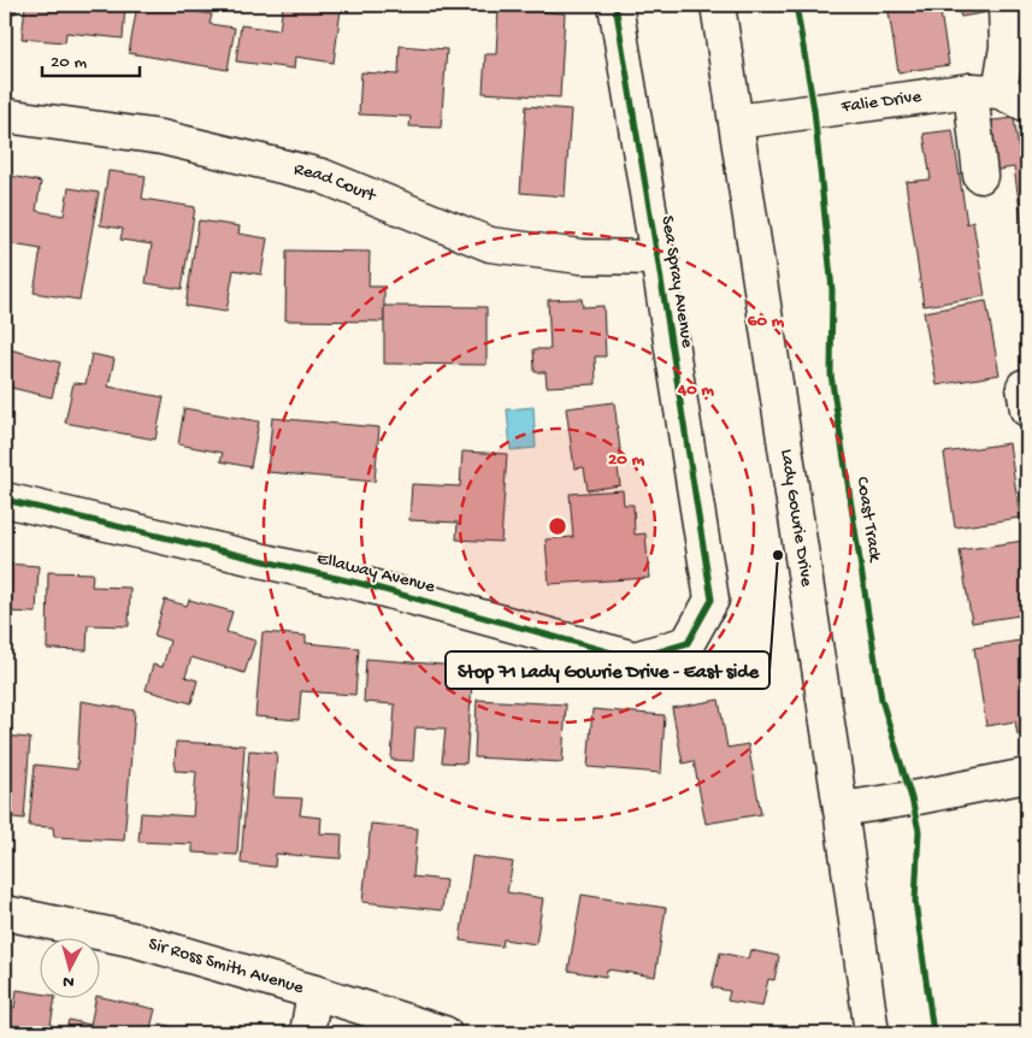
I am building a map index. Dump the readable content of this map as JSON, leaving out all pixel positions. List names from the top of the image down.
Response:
{
  "streets": {
    "street": [
      "Falie Drive",
      "Read Court",
      "Sea Spray Avenue",
      "Lady Gowrie Drive",
      "Ellaway Avenue",
      "Sir Ross Smith Avenue"
    ],
    "cycle path": ["Coast Track"]
  },
  "crossings": [
    ["Falie Drive", "Lady Gowrie Drive"],
    ["Read Court", "Sea Spray Avenue"],
    ["Sea Spray Avenue", "Ellaway Avenue"]
  ],
  "places": ["Stop 71 Lady Gowrie Drive - East side"],
  "scale_bar": "20 m",
  "north": "bottom",
  "rings": ["60 m", "40 m", "20 m"]
}
